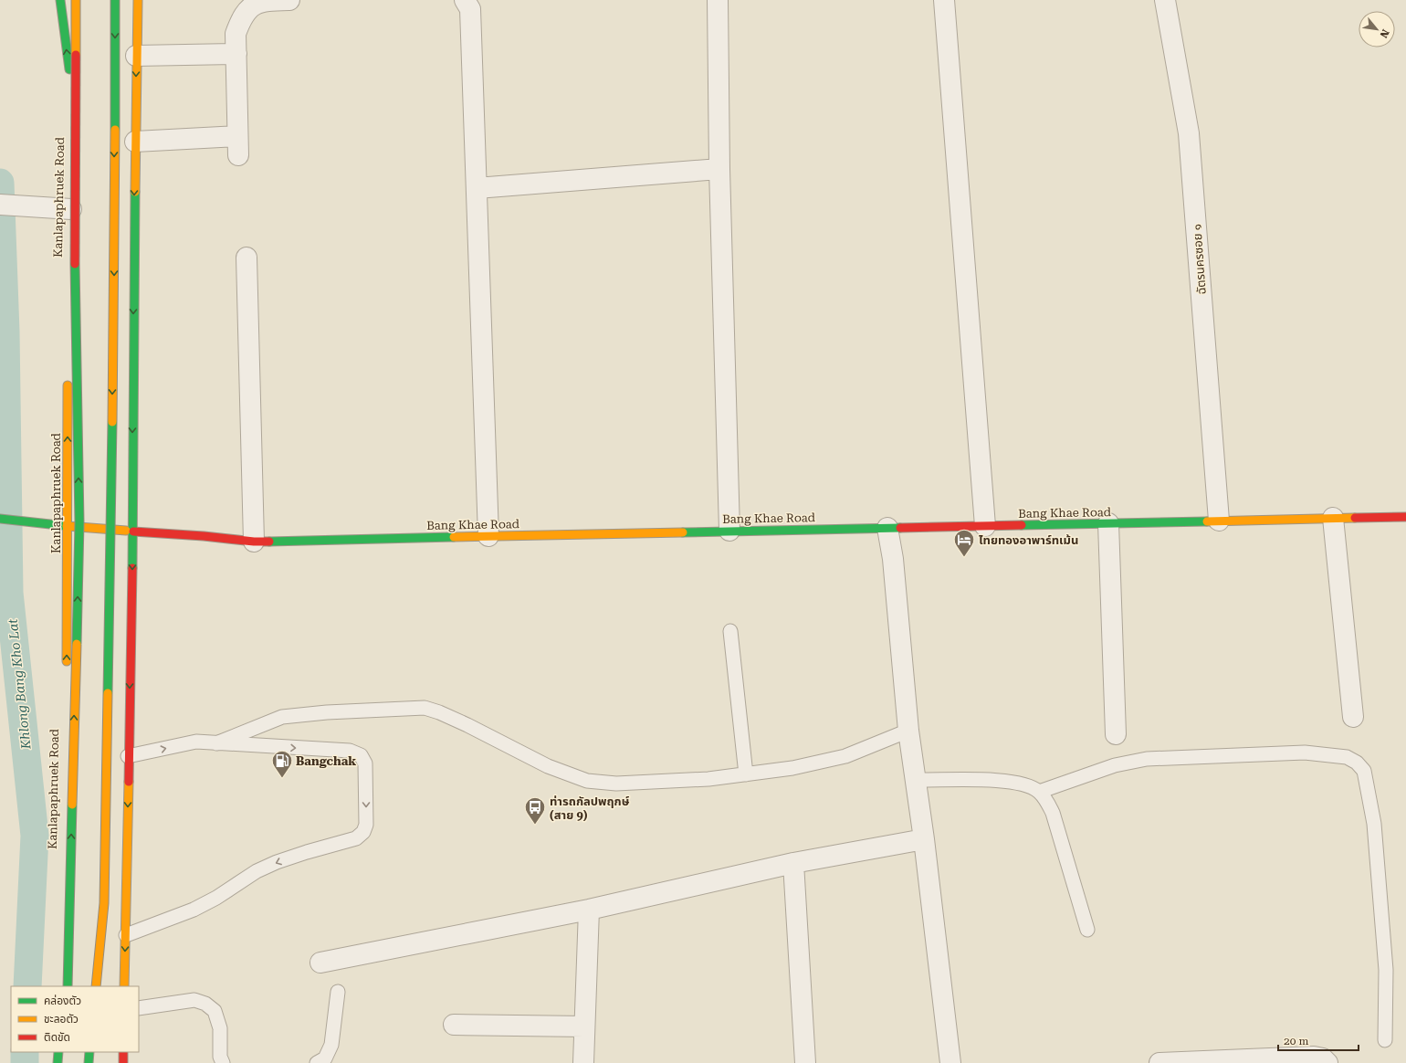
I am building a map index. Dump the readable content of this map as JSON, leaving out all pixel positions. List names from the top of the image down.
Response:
{
  "streets": {
    "main road": ["Kanlapaphruek Road", "Bang Khae Road"],
    "street": ["ฉัตรนครซอย ๑"]
  },
  "crossings": [
    ["Kanlapaphruek Road", "Bang Khae Road"],
    ["ฉัตรนครซอย ๑", "Bang Khae Road"]
  ],
  "water": ["Khlong Bang Kho Lat"],
  "places": {
    "hotel": ["ไทยทองอาพาร์ทเม้น"],
    "fuel station": ["Bangchak"],
    "bus stop": ["ท่ารถกัลปพฤกษ์ (สาย 9)"]
  },
  "legend": ["คล่องตัว", "ชะลอตัว", "ติดขัด"],
  "scale_bar": "20 m",
  "north": "bottom right"
}
